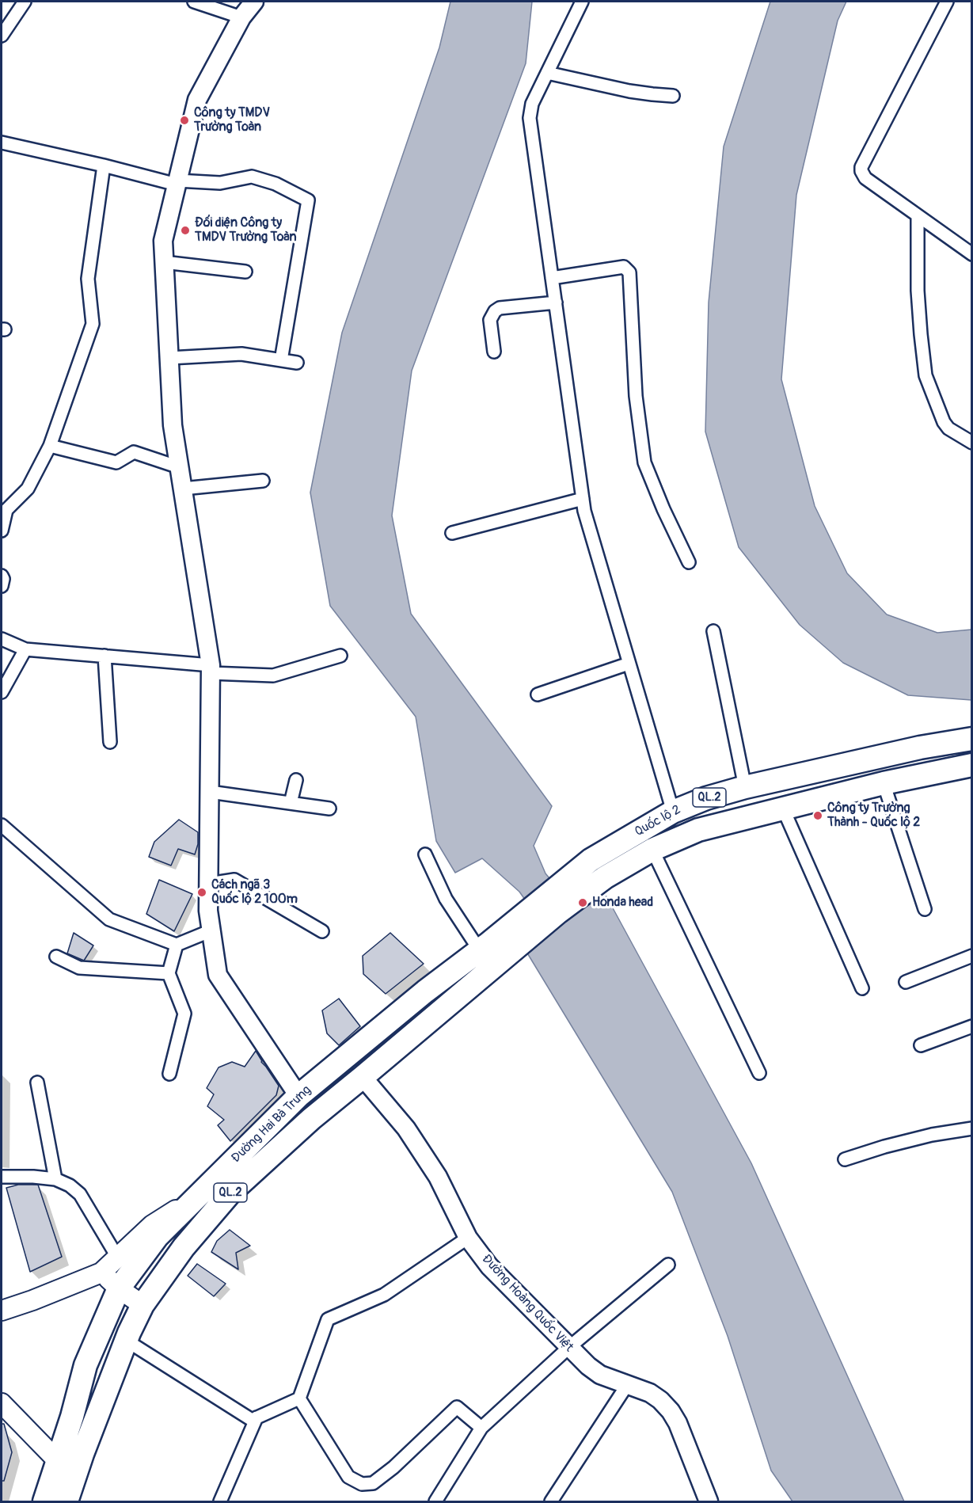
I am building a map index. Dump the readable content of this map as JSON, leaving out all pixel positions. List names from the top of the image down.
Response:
{
  "streets": {
    "highway": ["QL.2", "Quốc lộ 2", "Đường Hai Bà Trưng"],
    "street": ["Đường Hoàng Quốc Việt"]
  },
  "crossings": [
    ["Quốc lộ 2", "Đường Hai Bà Trưng"],
    ["Đường Hai Bà Trưng", "Đường Hoàng Quốc Việt"]
  ],
  "places": [
    "Công ty TMDV Trường Toàn",
    "Đối diện Công ty TMDV Trường Toàn",
    "Công ty Trường Thành - Quốc lộ 2",
    "Cách ngã 3 Quốc lộ 2 100m",
    "Honda head"
  ]
}
